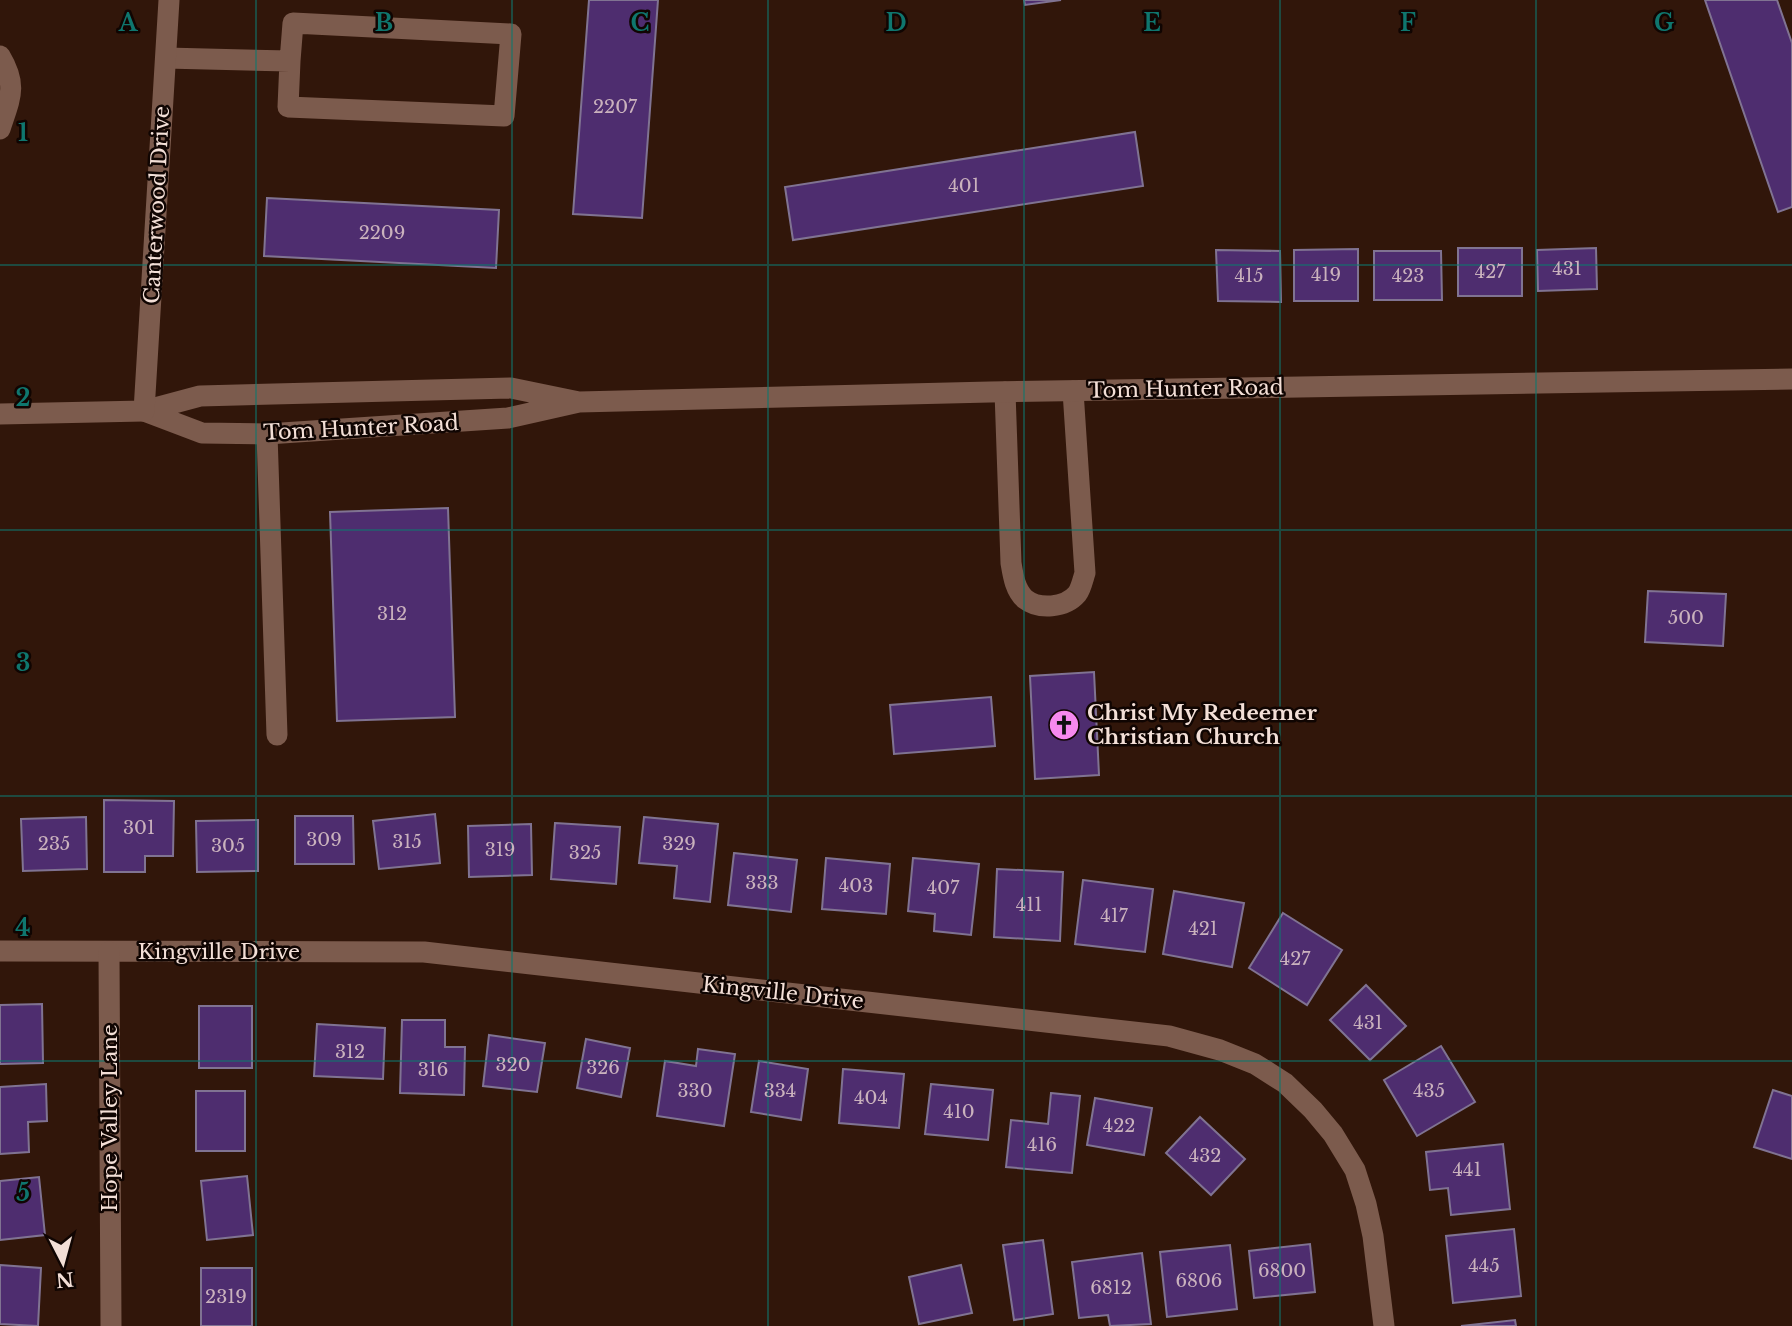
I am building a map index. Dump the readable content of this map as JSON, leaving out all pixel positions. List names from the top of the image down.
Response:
{
  "streets": {
    "street": [
      "Canterwood Drive",
      "Tom Hunter Road",
      "Kingville Drive",
      "Hope Valley Lane"
    ]
  },
  "crossings": [
    ["Canterwood Drive", "Tom Hunter Road"],
    ["Kingville Drive", "Hope Valley Lane"]
  ],
  "places": {
    "church": ["Christ My Redeemer Christian Church"]
  },
  "house_numbers": [
    "2207",
    "401",
    "2209",
    "431",
    "427",
    "419",
    "415",
    "423",
    "312",
    "500",
    "301",
    "309",
    "315",
    "235",
    "329",
    "305",
    "319",
    "325",
    "333",
    "403",
    "407",
    "411",
    "417",
    "421",
    "427",
    "431",
    "312",
    "320",
    "326",
    "316",
    "330",
    "334",
    "435",
    "404",
    "410",
    "422",
    "416",
    "432",
    "441",
    "445",
    "6800",
    "6806",
    "6812",
    "2319"
  ],
  "north": "bottom",
  "grid": {
    "columns": [
      "A",
      "B",
      "C",
      "D",
      "E",
      "F",
      "G"
    ],
    "rows": [
      "1",
      "2",
      "3",
      "4",
      "5"
    ]
  }
}
